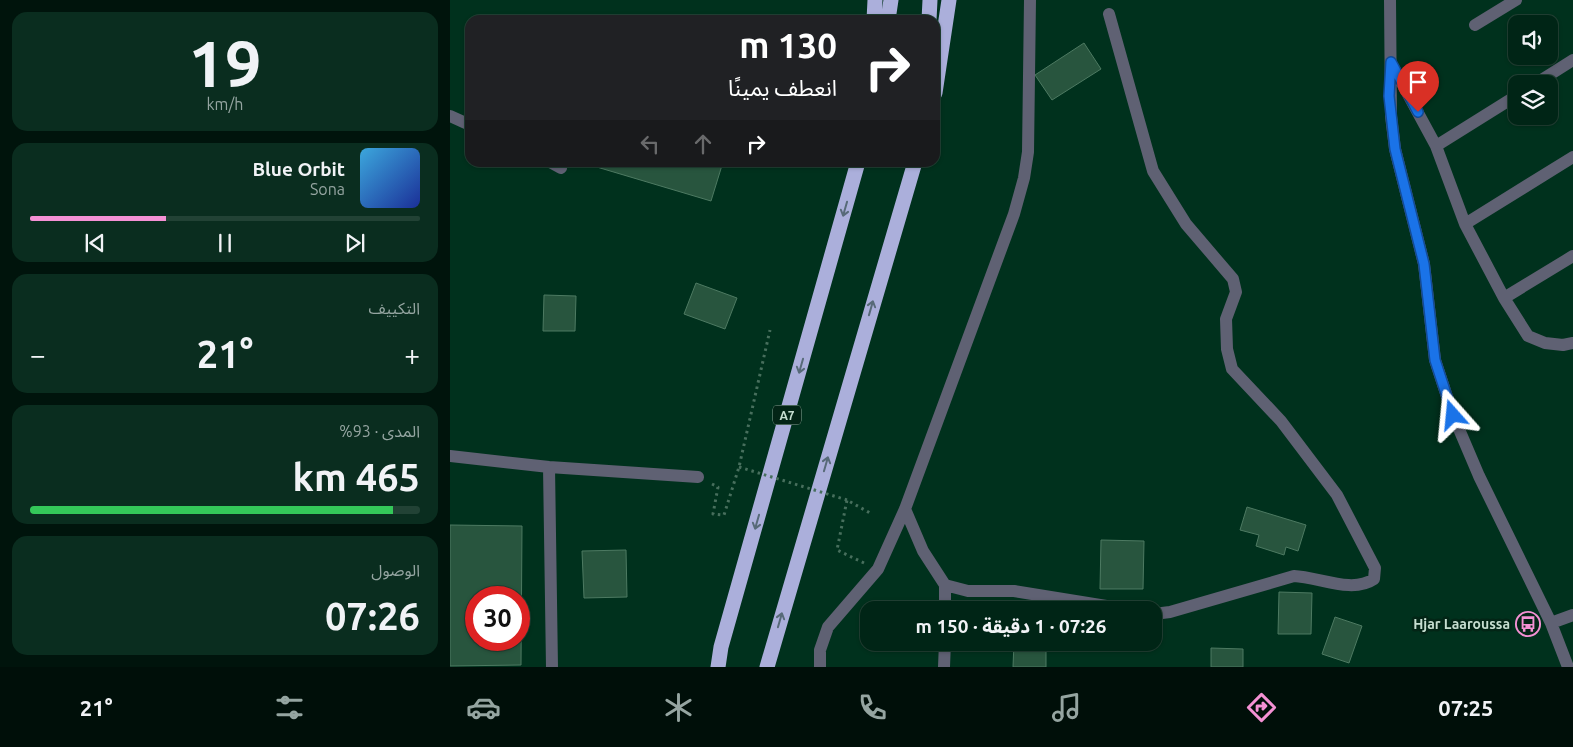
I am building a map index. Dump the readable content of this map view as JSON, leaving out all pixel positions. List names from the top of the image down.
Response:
{
  "streets": {
    "highway": ["A7"]
  },
  "places": {
    "bus stop": ["Hjar Laaroussa"]
  },
  "page": {
    "tile": [
      ["19", "km/h"],
      "التكييف",
      ["المدى · 93%", "465 km"],
      ["الوصول", "07:26"]
    ],
    "turn": ["130 m", "انعطف يمينًا"],
    "song": ["Blue Orbit", "Sona"],
    "heat": ["−", "21°", "+"],
    "limit": "30",
    "trip": "07:26 · 1 دقيقة · 150 m",
    "tabs": ["07:25", "21°"]
  }
}
